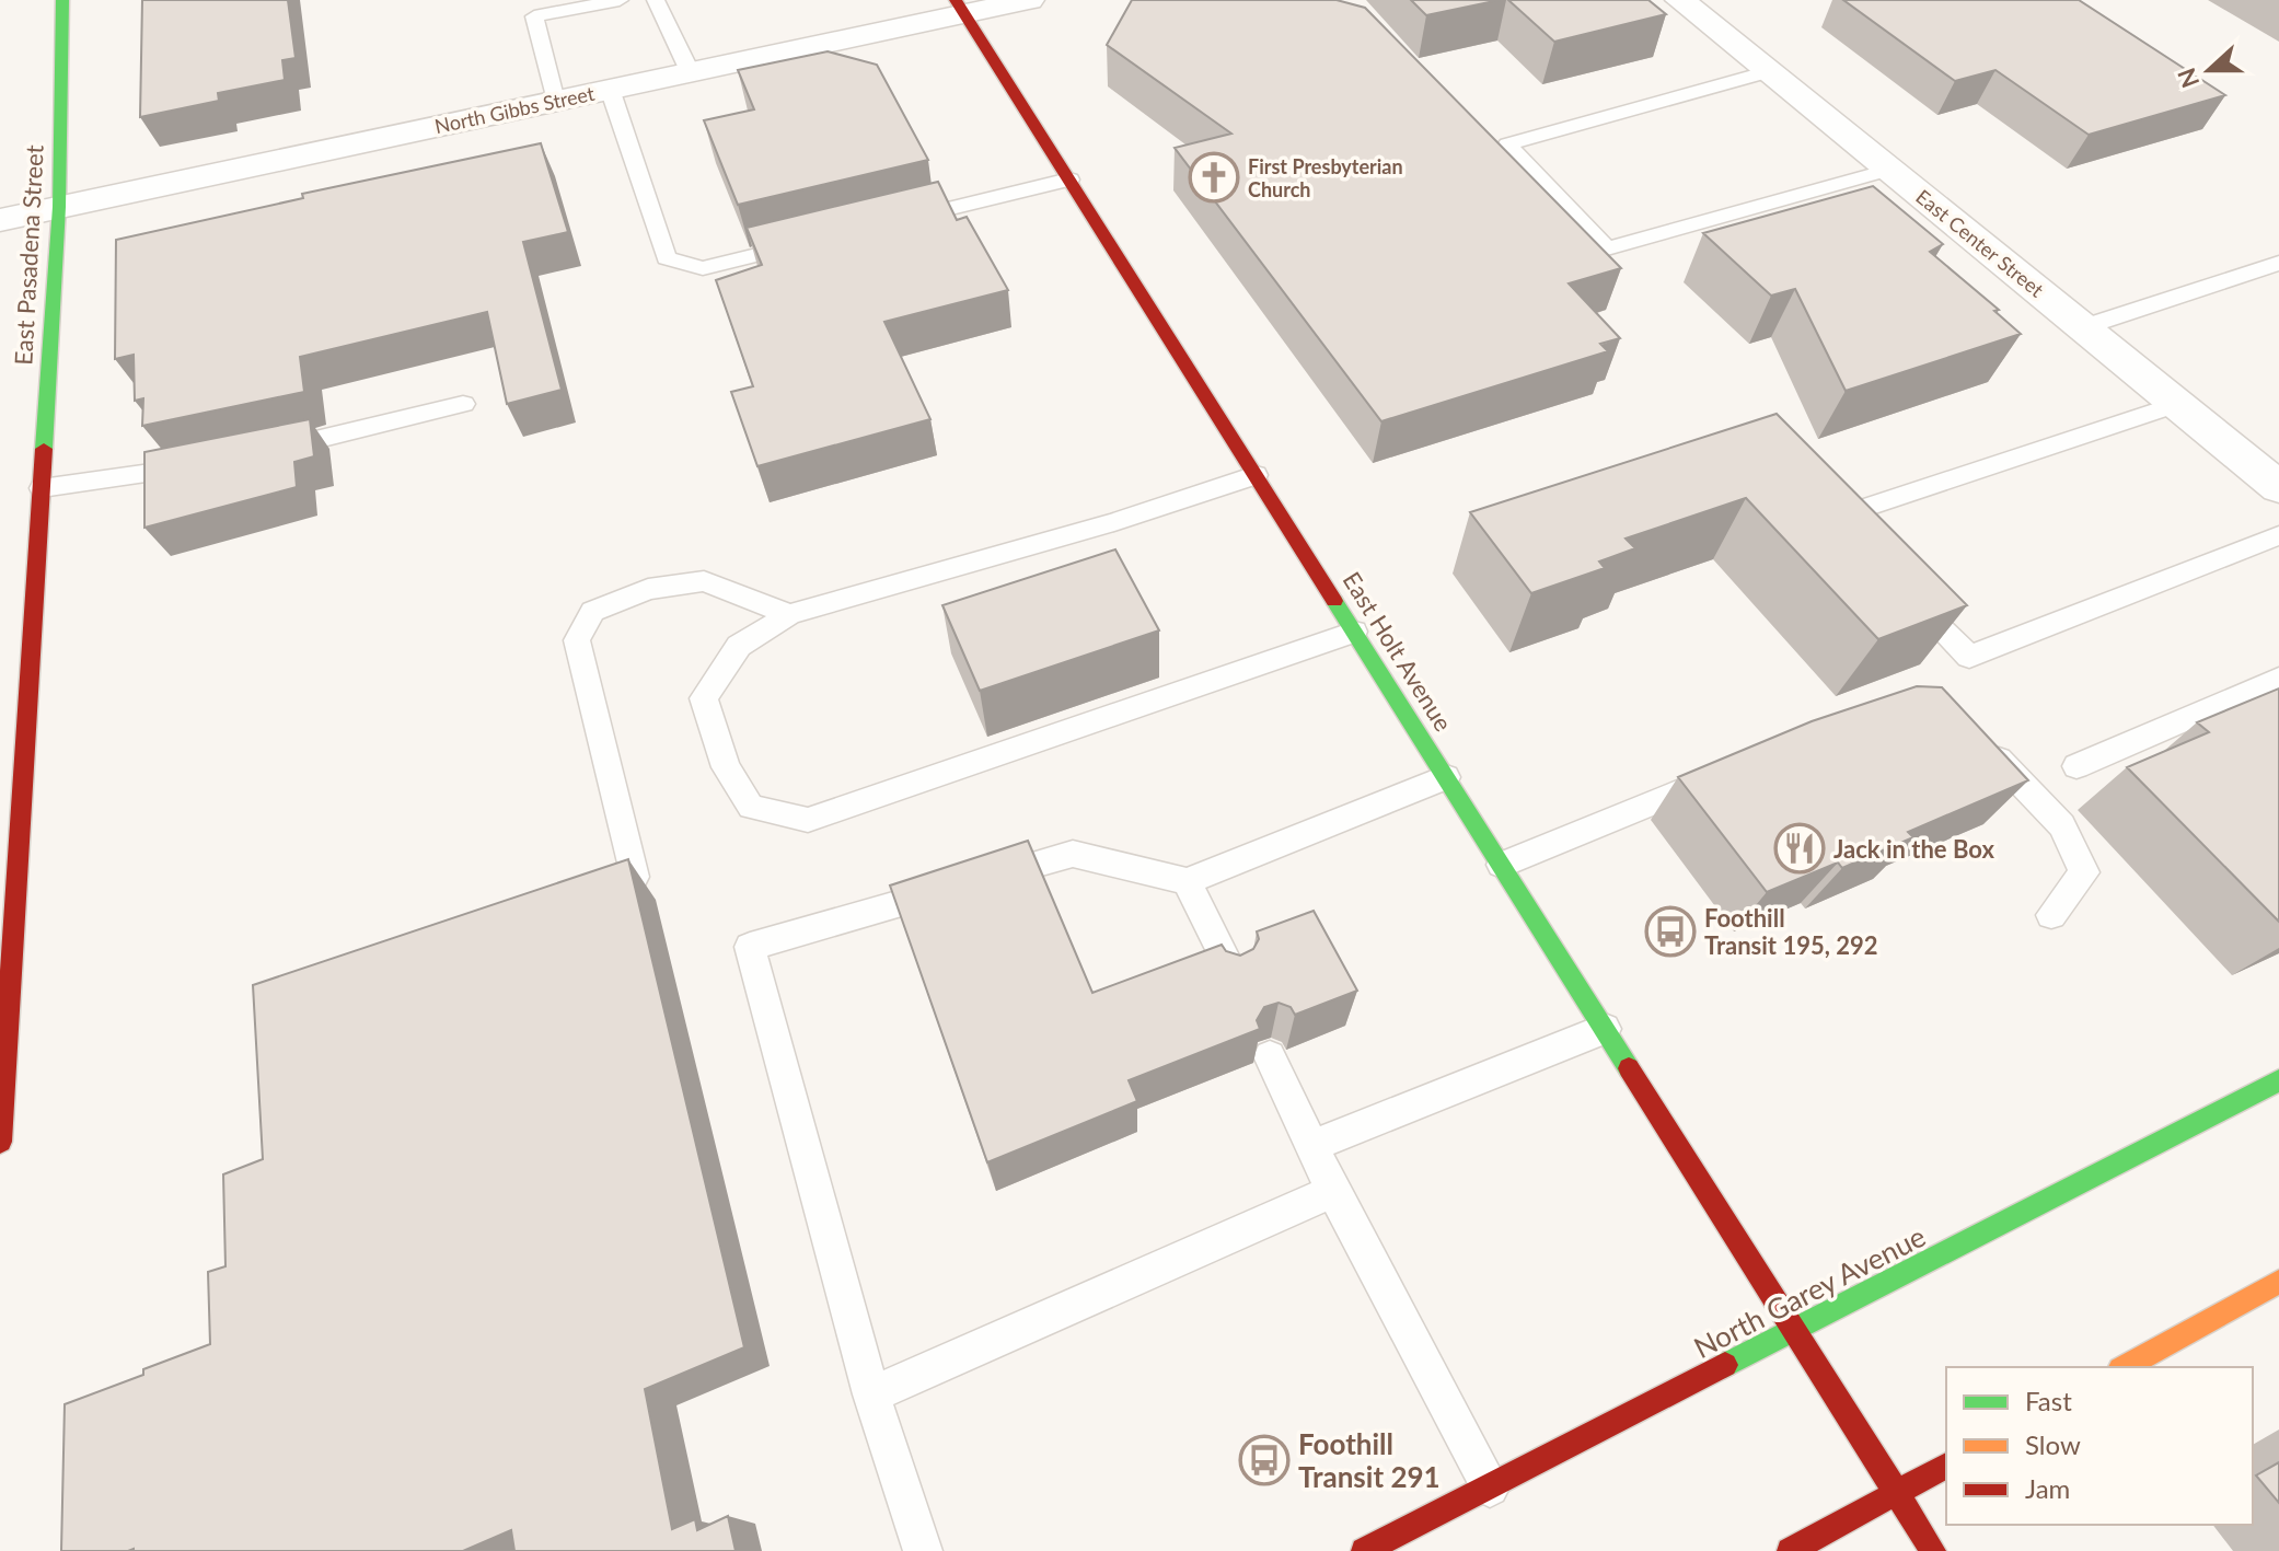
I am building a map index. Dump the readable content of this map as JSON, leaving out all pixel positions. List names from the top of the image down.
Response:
{
  "streets": {
    "main road": ["East Pasadena Street", "East Holt Avenue", "North Garey Avenue"],
    "street": ["North Gibbs Street", "East Center Street"]
  },
  "crossings": [
    ["North Gibbs Street", "East Pasadena Street"],
    ["North Gibbs Street", "East Holt Avenue"],
    ["East Holt Avenue", "North Garey Avenue"]
  ],
  "places": {
    "church": ["First Presbyterian Church"],
    "restaurant": ["Jack in the Box"],
    "bus stop": ["Foothill Transit 195, 292", "Foothill Transit 291"]
  },
  "legend": ["Fast", "Slow", "Jam"],
  "north": "left"
}
